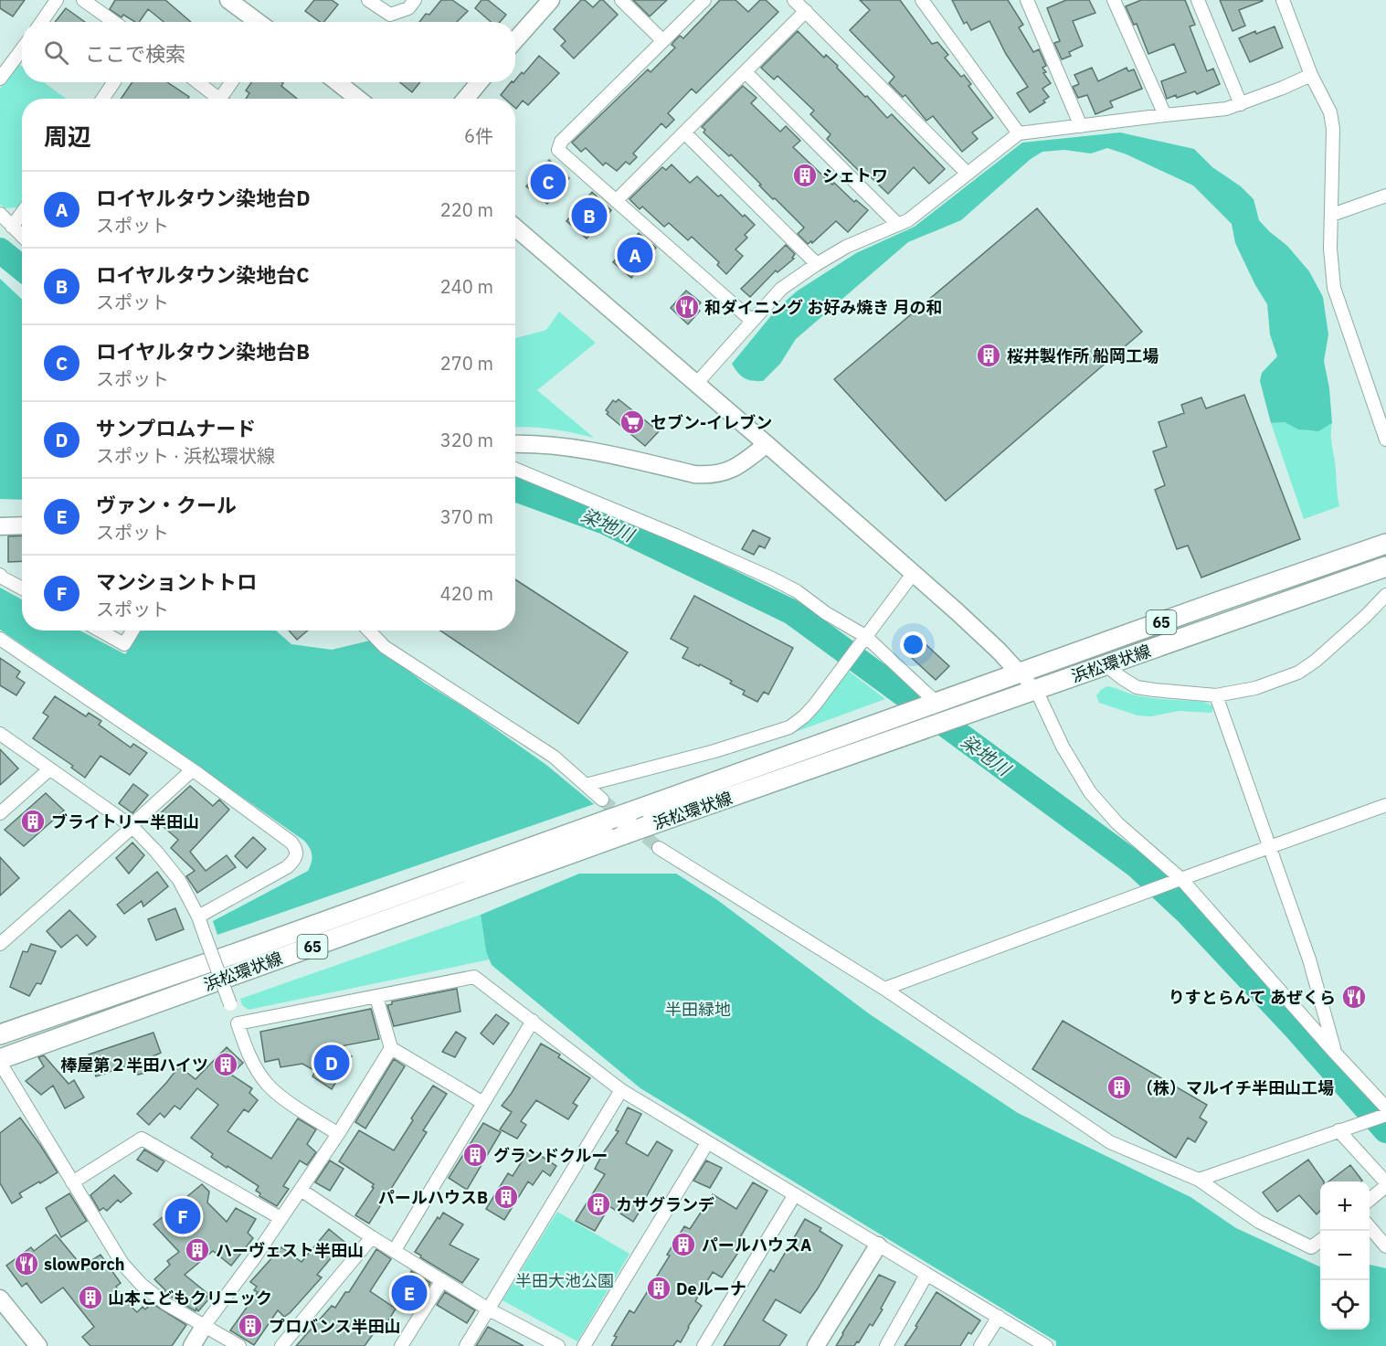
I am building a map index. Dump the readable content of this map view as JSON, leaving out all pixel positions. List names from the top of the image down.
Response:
{
  "streets": {
    "main road": ["65", "浜松環状線"]
  },
  "water": ["染地川"],
  "parks": ["半田緑地", "半田大池公園"],
  "places": {
    "building": [
      "シェトワ",
      "桜井製作所 船岡工場",
      "ブライトリー半田山",
      "棒屋第２半田ハイツ",
      "（株）マルイチ半田山工場",
      "グランドクルー",
      "パールハウスB",
      "カサグランデ",
      "パールハウスA",
      "ハーヴェスト半田山",
      "Deルーナ",
      "山本こどもクリニック",
      "プロバンス半田山"
    ],
    "restaurant": ["和ダイニング お好み焼き 月の和", "りすとらんて あぜくら", "slowPorch"],
    "supermarket": ["セブン-イレブン"]
  },
  "page": {
    "search": "ここで検索",
    "heading": ["周辺", "6件"],
    "pins": [
      "C",
      "B",
      "A",
      "D",
      "F",
      "E"
    ],
    "list": [
      {
        "mark": "A",
        "name": "ロイヤルタウン染地台D",
        "note": "スポット",
        "value": "220 m"
      },
      {
        "mark": "B",
        "name": "ロイヤルタウン染地台C",
        "note": "スポット",
        "value": "240 m"
      },
      {
        "mark": "C",
        "name": "ロイヤルタウン染地台B",
        "note": "スポット",
        "value": "270 m"
      },
      {
        "mark": "D",
        "name": "サンプロムナード",
        "note": "スポット · 浜松環状線",
        "value": "320 m"
      },
      {
        "mark": "E",
        "name": "ヴァン・クール",
        "note": "スポット",
        "value": "370 m"
      },
      {
        "mark": "F",
        "name": "マンショントトロ",
        "note": "スポット",
        "value": "420 m"
      }
    ],
    "map_buttons": ["+", "−"]
  }
}
